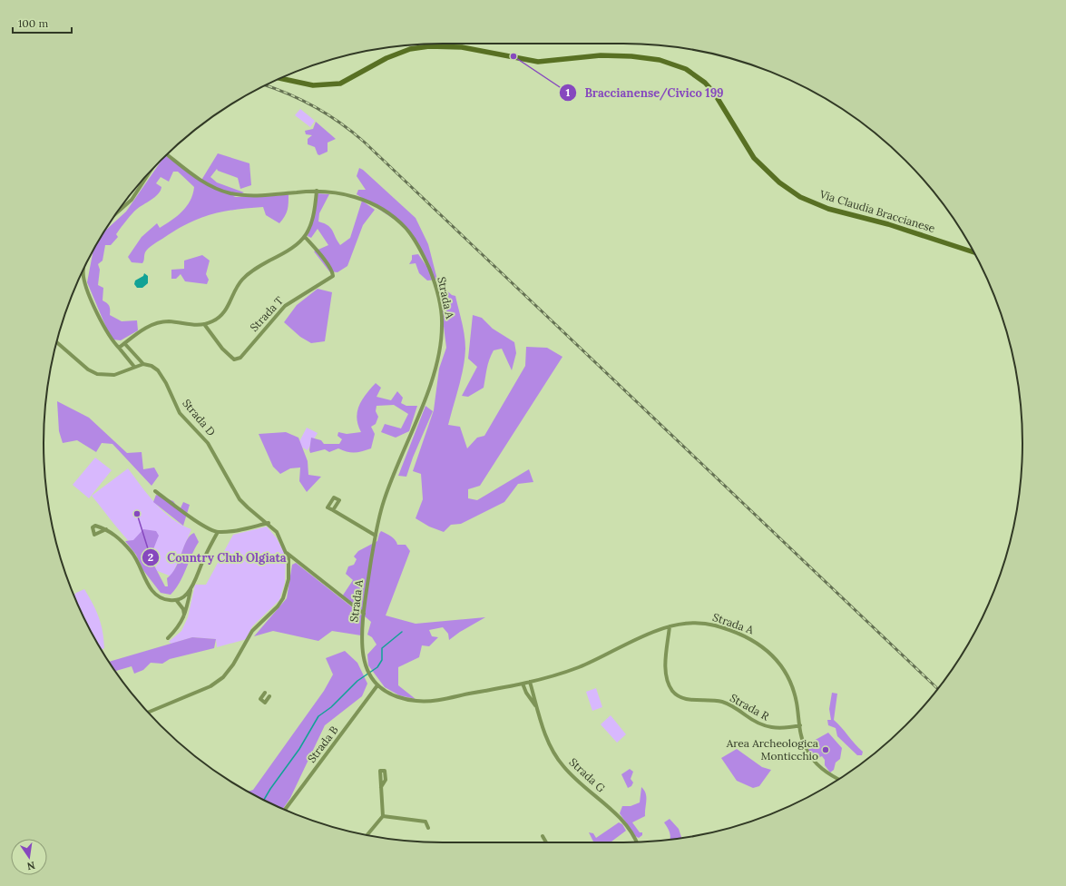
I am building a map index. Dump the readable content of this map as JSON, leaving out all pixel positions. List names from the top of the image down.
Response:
{
  "streets": {
    "main road": ["Via Claudia Braccianese"],
    "street": [
      "Strada A",
      "Strada T",
      "Strada D",
      "Strada R",
      "Strada B",
      "Strada G"
    ]
  },
  "crossings": [
    ["Strada A", "Strada D"],
    ["Strada A", "Strada R"],
    ["Strada A", "Strada B"],
    ["Strada A", "Strada G"]
  ],
  "places": ["Braccianense/Civico 199", "Country Club Olgiata", "Area Archeologica Monticchio"],
  "scale_bar": "100 m",
  "north": "bottom"
}
